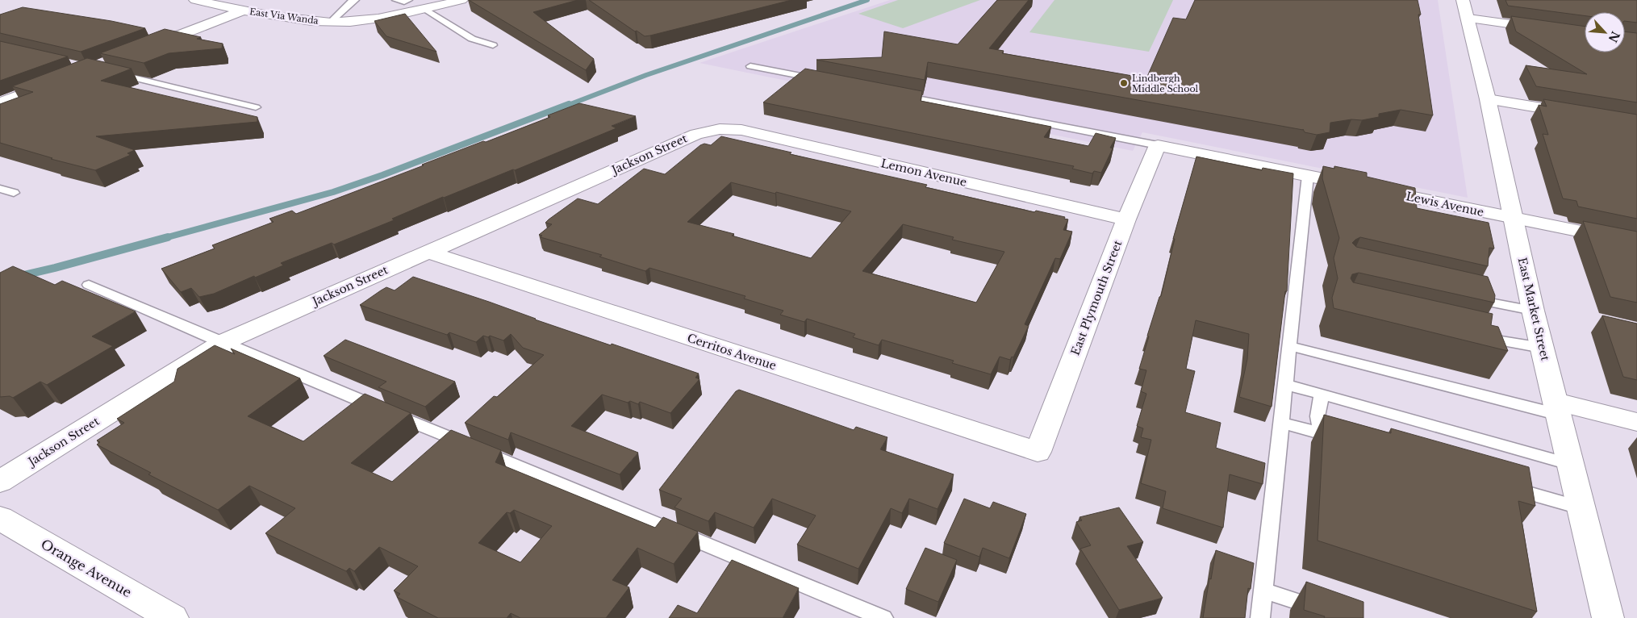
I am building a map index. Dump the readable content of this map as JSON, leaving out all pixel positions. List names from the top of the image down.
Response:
{
  "streets": {
    "street": [
      "East Via Wanda",
      "Jackson Street",
      "Lemon Avenue",
      "Lewis Avenue",
      "East Plymouth Street",
      "East Market Street",
      "Cerritos Avenue",
      "Orange Avenue"
    ]
  },
  "crossings": [
    ["Jackson Street", "Lemon Avenue"],
    ["Jackson Street", "Cerritos Avenue"],
    ["Lemon Avenue", "East Plymouth Street"],
    ["Lewis Avenue", "East Plymouth Street"],
    ["Lewis Avenue", "East Market Street"],
    ["East Plymouth Street", "Cerritos Avenue"]
  ],
  "places": ["Lindbergh Middle School"],
  "north": "bottom right"
}
